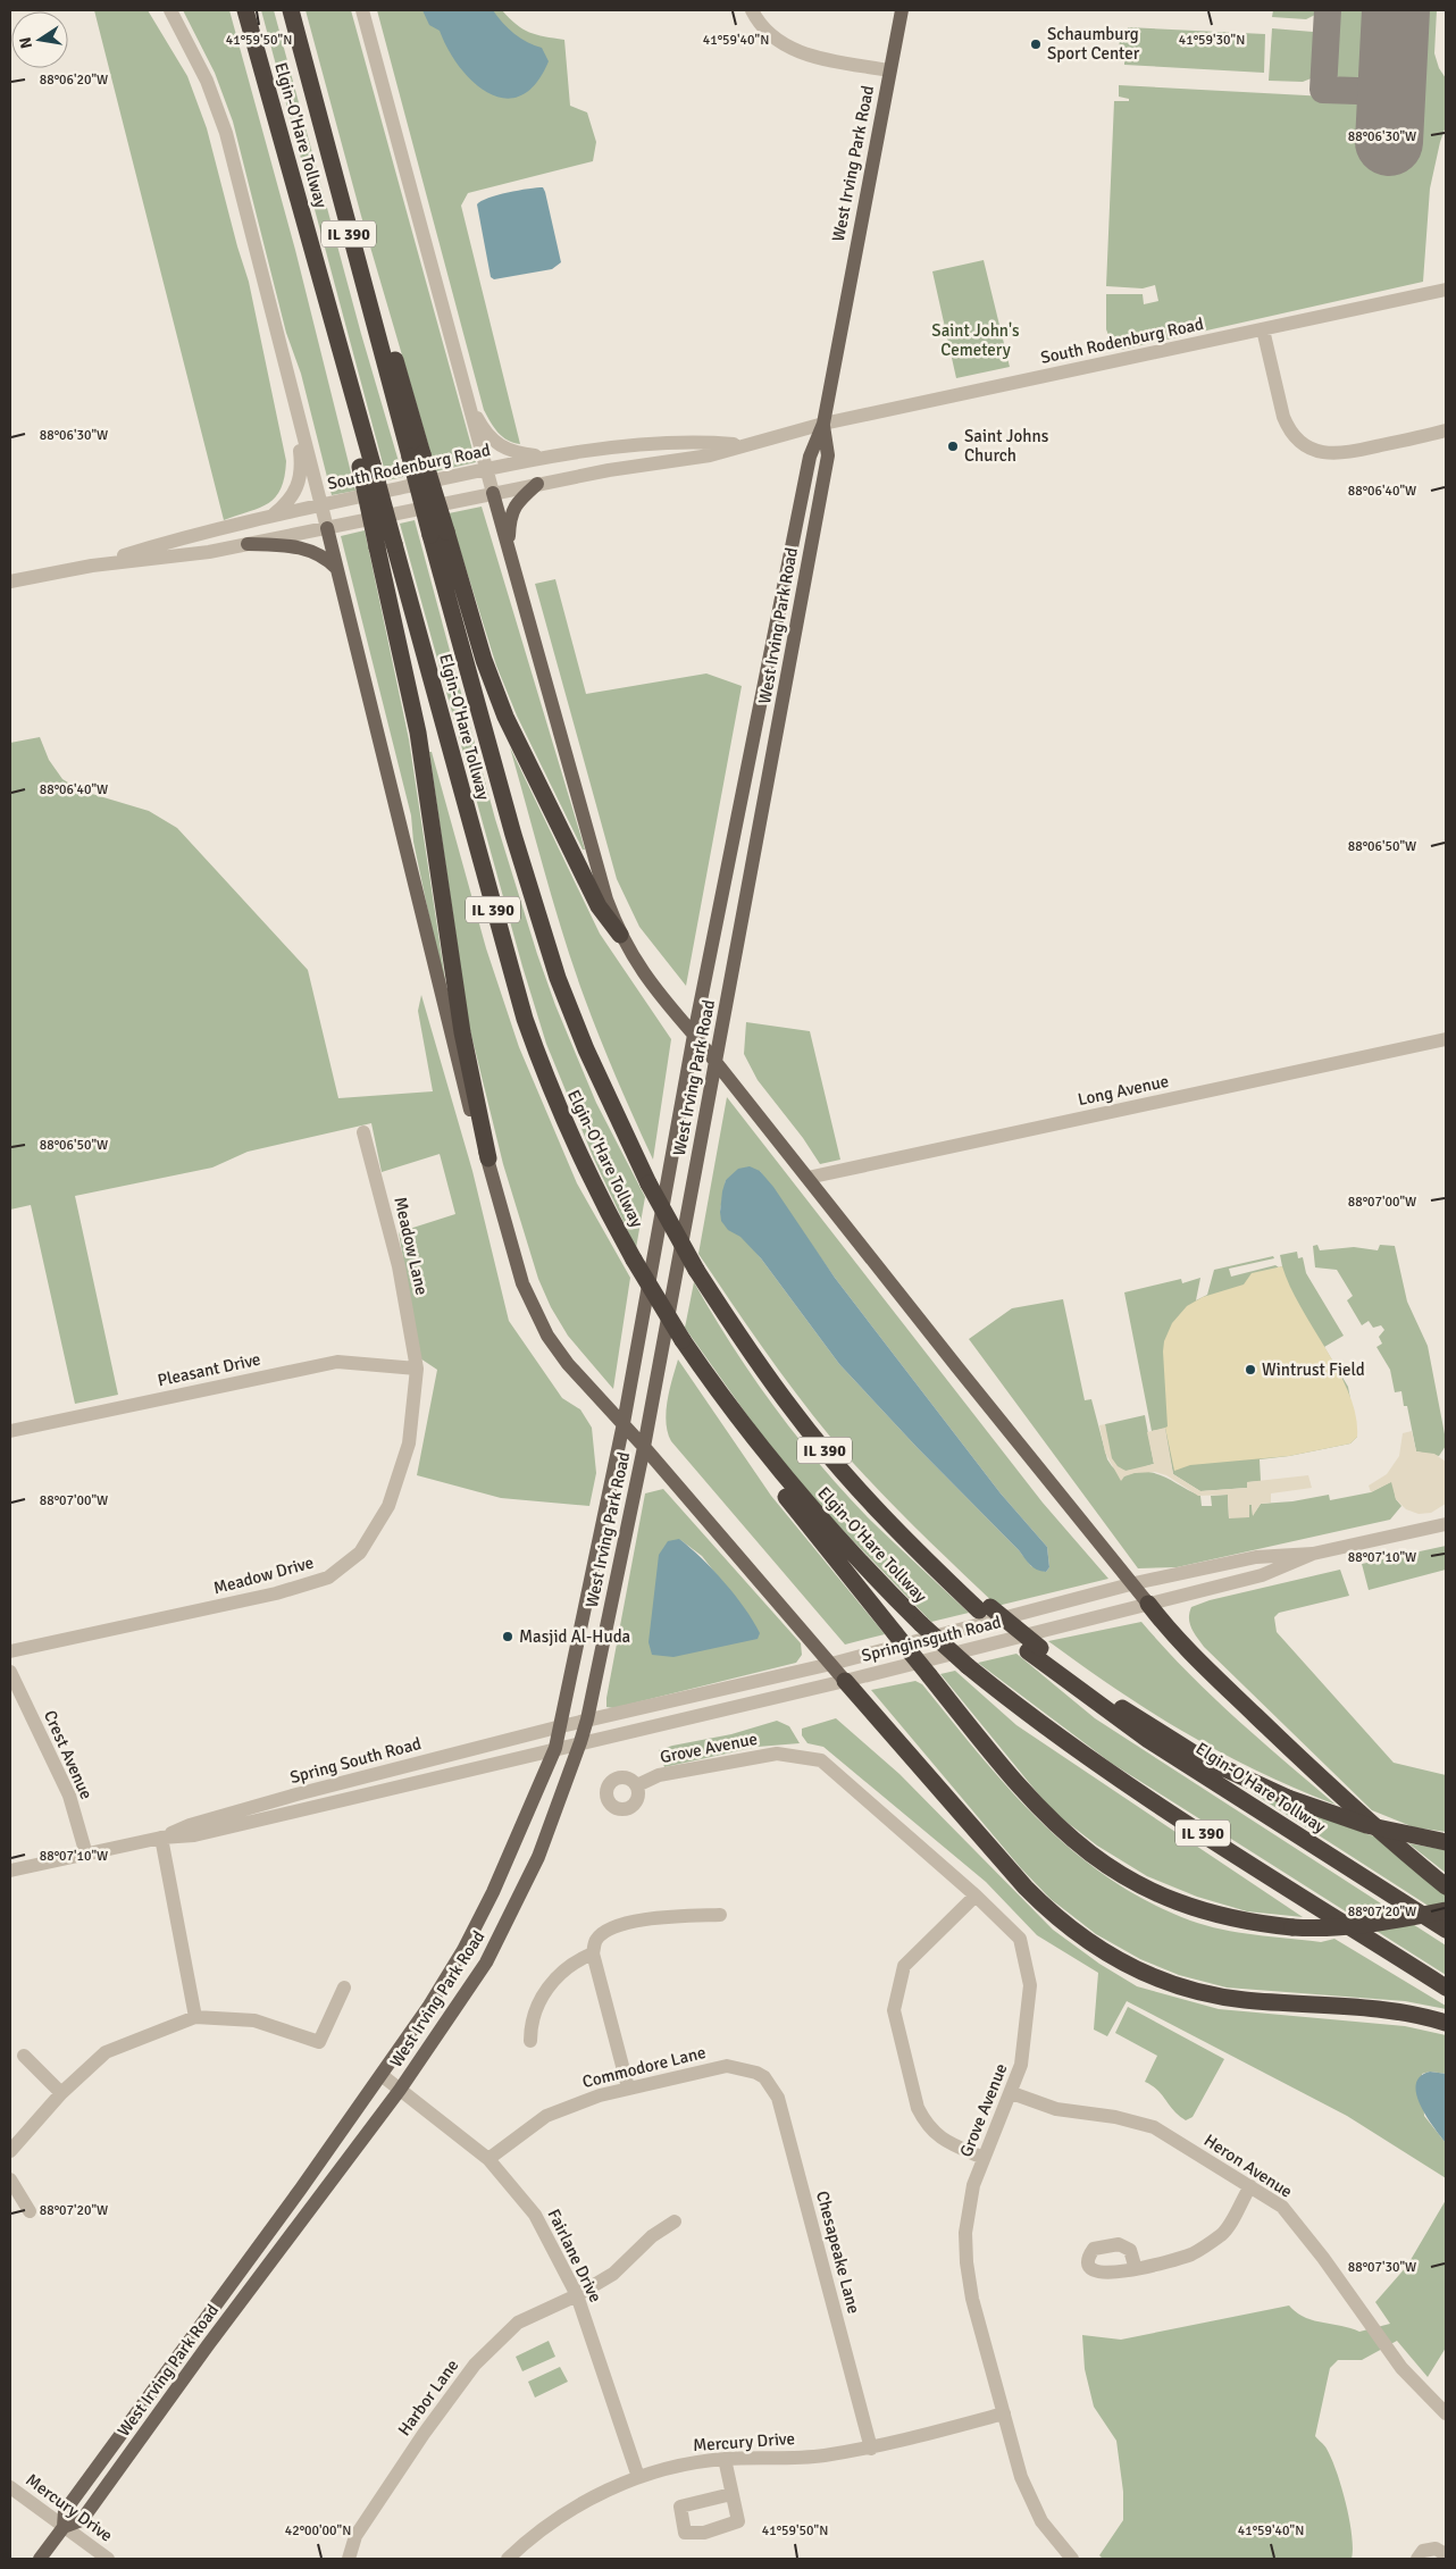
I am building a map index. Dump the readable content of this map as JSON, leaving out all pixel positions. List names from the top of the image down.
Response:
{
  "streets": {
    "highway": ["Elgin-O'Hare Tollway", "IL 390"],
    "main road": ["West Irving Park Road"],
    "street": [
      "South Rodenburg Road",
      "Long Avenue",
      "Meadow Lane",
      "Pleasant Drive",
      "Meadow Drive",
      "Springinsguth Road",
      "Grove Avenue",
      "Crest Avenue",
      "Spring South Road",
      "Commodore Lane",
      "Heron Avenue",
      "Chesapeake Lane",
      "Fairlane Drive",
      "Harbor Lane",
      "Mercury Drive"
    ]
  },
  "crossings": [
    ["West Irving Park Road", "South Rodenburg Road"],
    ["West Irving Park Road", "Springinsguth Road"],
    ["West Irving Park Road", "Spring South Road"],
    ["West Irving Park Road", "Fairlane Drive"],
    ["West Irving Park Road", "Mercury Drive"],
    ["Meadow Lane", "Pleasant Drive"],
    ["Meadow Lane", "Meadow Drive"],
    ["Pleasant Drive", "Meadow Drive"],
    ["Springinsguth Road", "Spring South Road"],
    ["Grove Avenue", "Heron Avenue"],
    ["Grove Avenue", "Mercury Drive"],
    ["Crest Avenue", "Spring South Road"],
    ["Commodore Lane", "Chesapeake Lane"],
    ["Commodore Lane", "Fairlane Drive"],
    ["Chesapeake Lane", "Mercury Drive"],
    ["Fairlane Drive", "Harbor Lane"],
    ["Fairlane Drive", "Mercury Drive"]
  ],
  "parks": ["Saint John's Cemetery"],
  "places": [
    "Schaumburg Sport Center",
    "Saint Johns Church",
    "Wintrust Field",
    "Masjid Al-Huda"
  ],
  "north": "left",
  "coordinates": [
    "41°59'50\"N",
    "41°59'40\"N",
    "41°59'30\"N",
    "88°06'20\"W",
    "88°06'30\"W",
    "88°06'40\"W",
    "88°06'50\"W",
    "88°07'00\"W",
    "88°07'10\"W",
    "88°07'20\"W",
    "88°07'30\"W",
    "42°00'00\"N"
  ]
}
